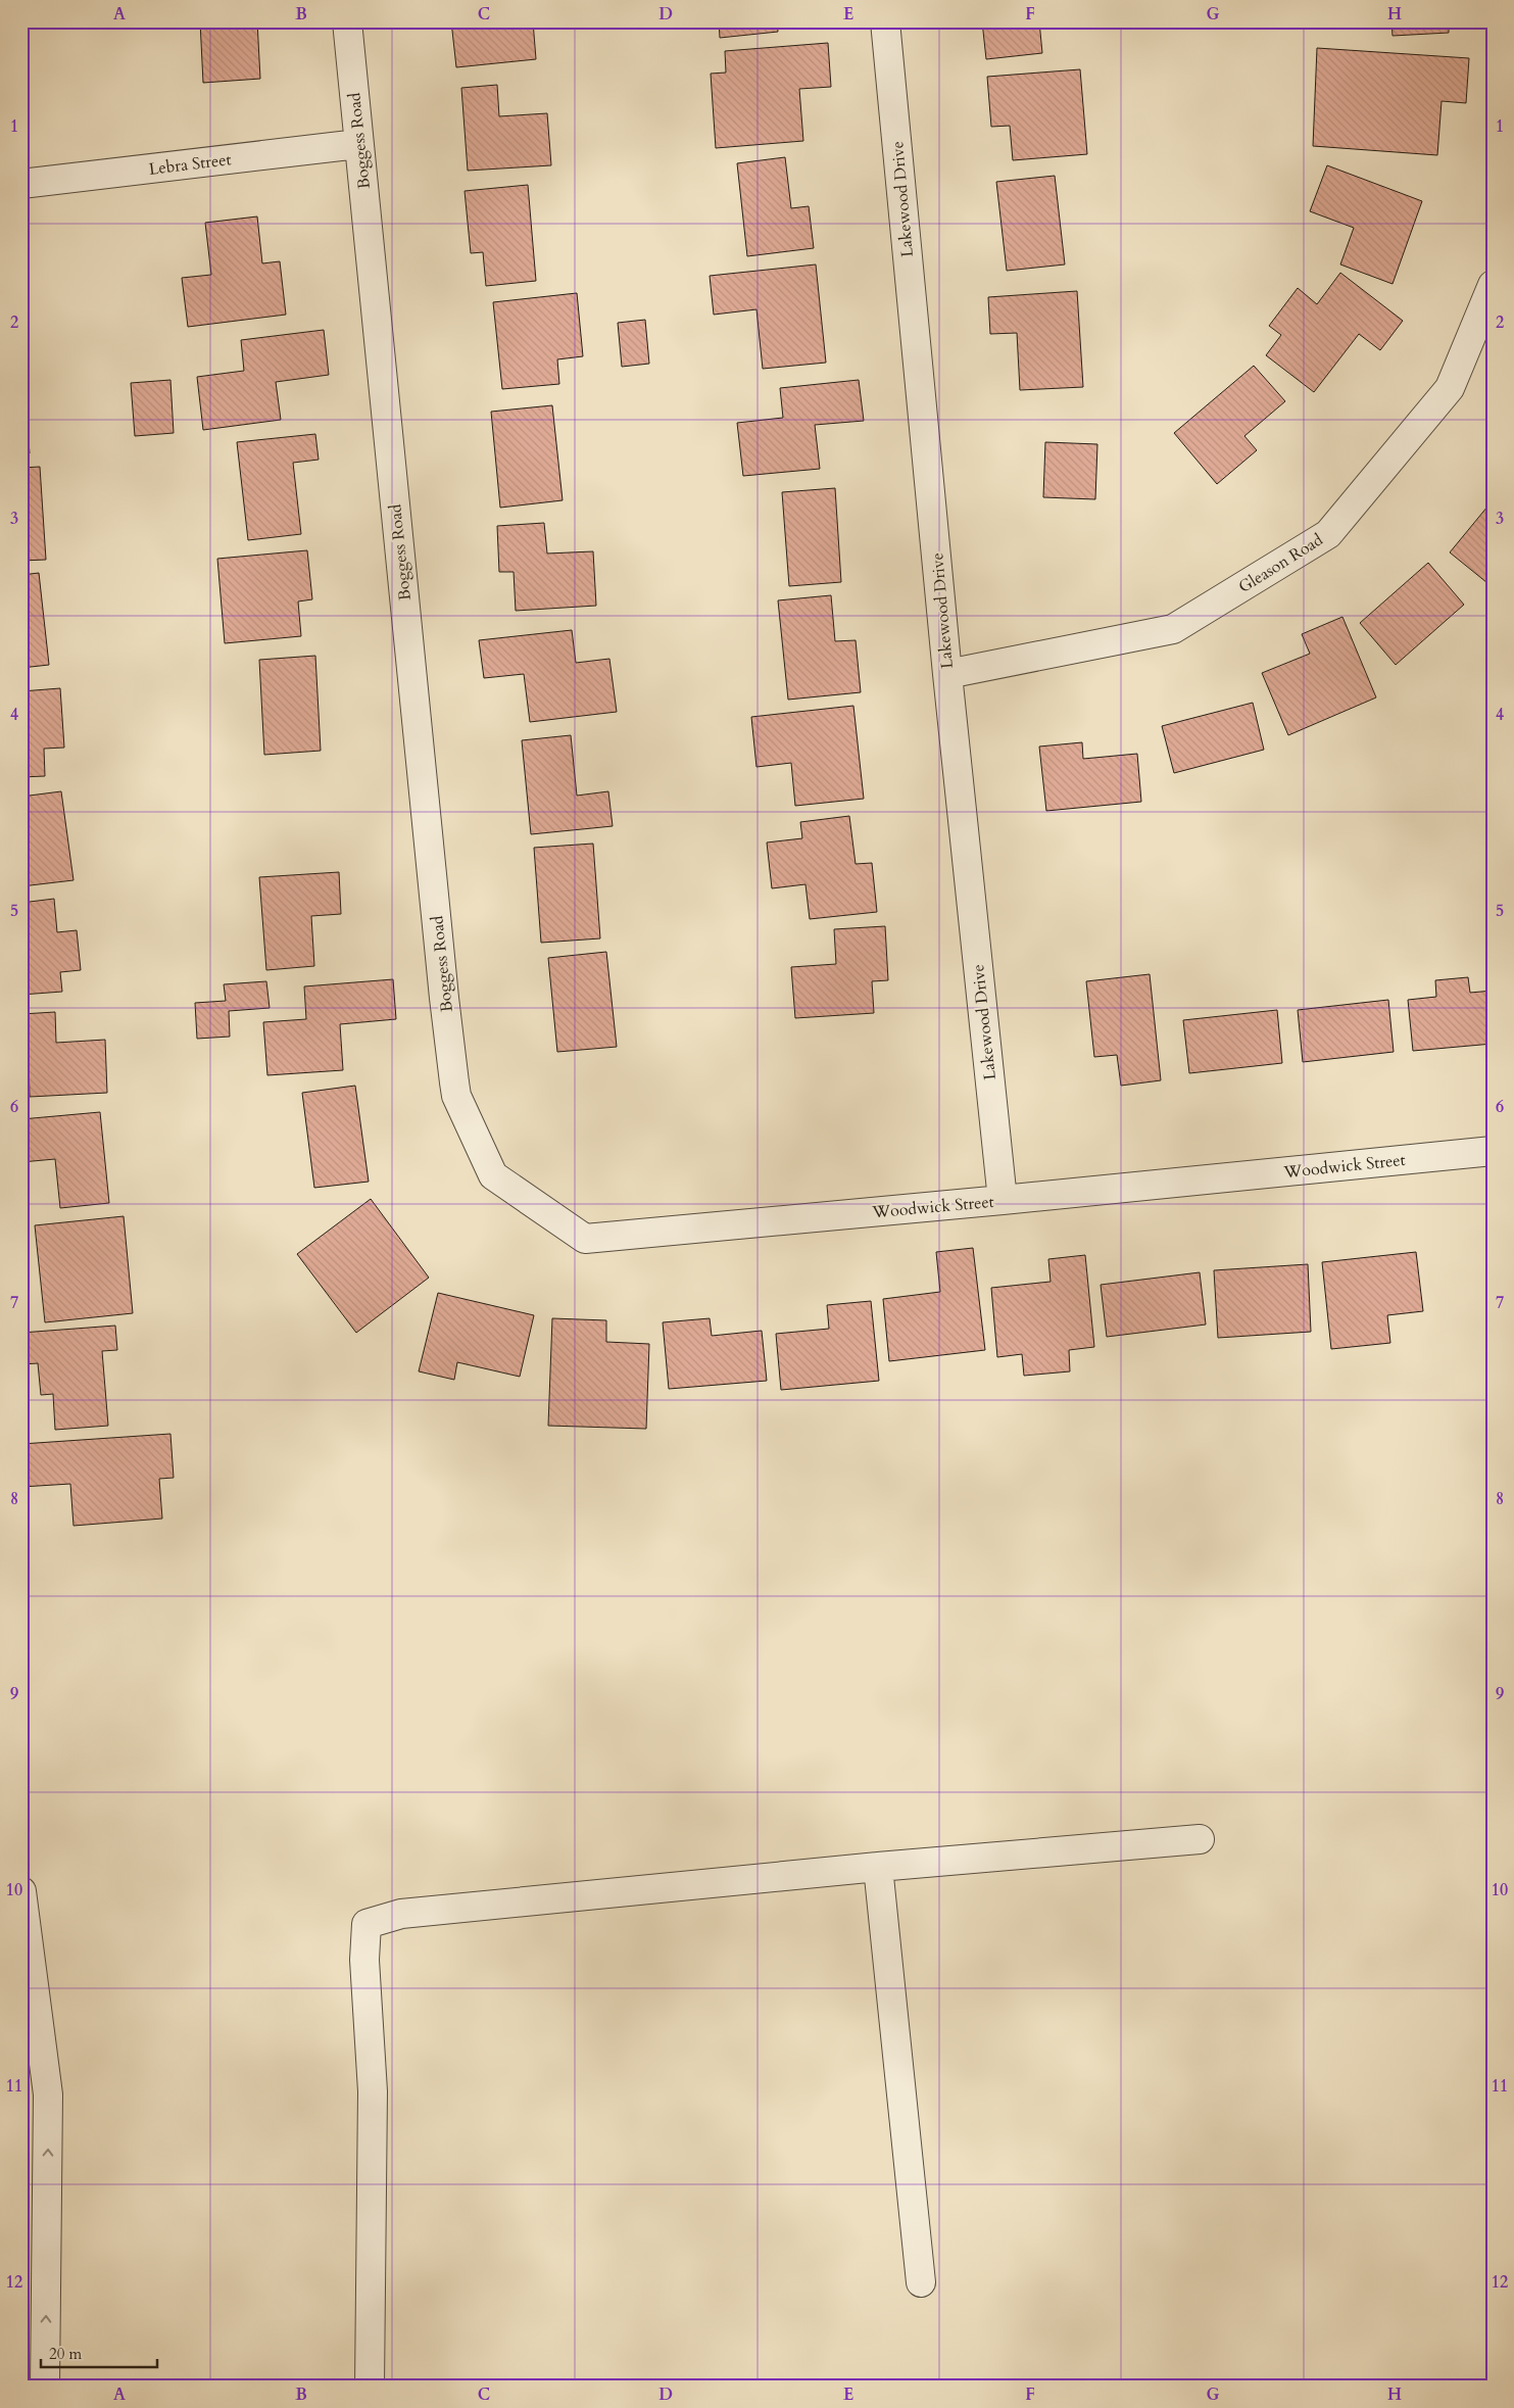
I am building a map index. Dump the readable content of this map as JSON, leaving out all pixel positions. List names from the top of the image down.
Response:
{
  "streets": {
    "street": [
      "Boggess Road",
      "Lebra Street",
      "Lakewood Drive",
      "Gleason Road",
      "Woodwick Street"
    ]
  },
  "crossings": [
    ["Boggess Road", "Lebra Street"],
    ["Boggess Road", "Woodwick Street"],
    ["Lakewood Drive", "Gleason Road"],
    ["Lakewood Drive", "Woodwick Street"]
  ],
  "scale_bar": "20 m",
  "grid": {
    "columns": [
      "A",
      "B",
      "C",
      "D",
      "E",
      "F",
      "G",
      "H"
    ],
    "rows": [
      "1",
      "2",
      "3",
      "4",
      "5",
      "6",
      "7",
      "8",
      "9",
      "10",
      "11",
      "12"
    ]
  }
}
